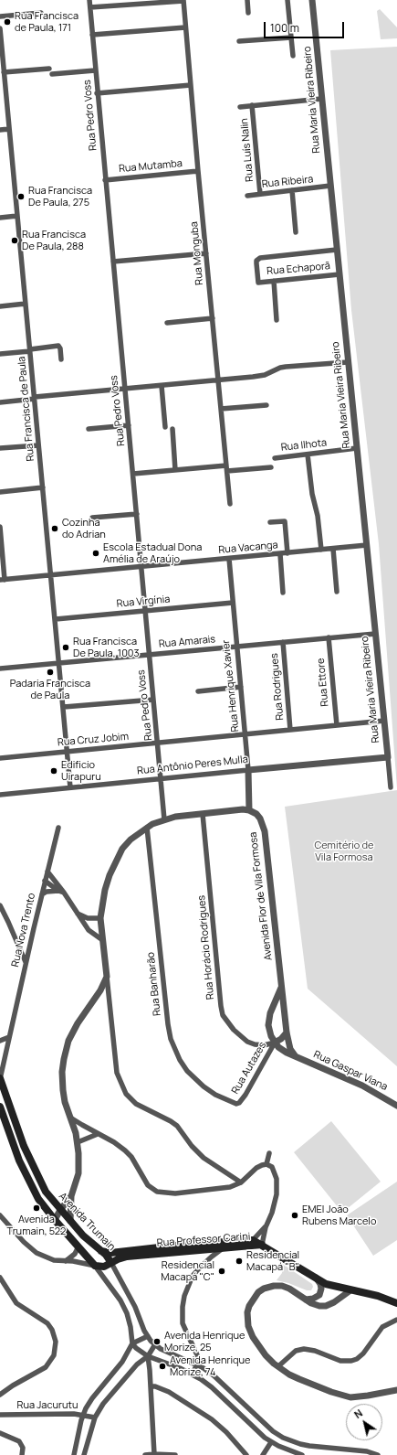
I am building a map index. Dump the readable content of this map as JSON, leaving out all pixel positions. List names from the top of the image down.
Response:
{
  "streets": {
    "main road": ["Avenida Trumain", "Rua Professor Carini"],
    "street": [
      "Rua Maria Vieira Ribeiro",
      "Rua Pedro Voss",
      "Rua Luís Nalin",
      "Rua Mutamba",
      "Rua Ribeira",
      "Rua Monguba",
      "Rua Echaporã",
      "Rua Francisca de Paula",
      "Rua Ilhota",
      "Rua Vacanga",
      "Rua Virgínia",
      "Rua Amarais",
      "Rua Ettore",
      "Rua Henrique Xavier",
      "Rua Rodrigues",
      "Rua Cruz Jobim",
      "Rua Antônio Peres Mulla",
      "Avenida Flor de Vila Formosa",
      "Rua Nova Trento",
      "Rua Horácio Rodrigues",
      "Rua Banharão",
      "Rua Autazes",
      "Rua Gaspar Viana",
      "Rua Jacurutu"
    ]
  },
  "crossings": [
    ["Rua Maria Vieira Ribeiro", "Rua Ribeira"],
    ["Rua Maria Vieira Ribeiro", "Rua Echaporã"],
    ["Rua Maria Vieira Ribeiro", "Rua Ilhota"],
    ["Rua Maria Vieira Ribeiro", "Rua Vacanga"],
    ["Rua Maria Vieira Ribeiro", "Rua Amarais"],
    ["Rua Maria Vieira Ribeiro", "Rua Cruz Jobim"],
    ["Rua Maria Vieira Ribeiro", "Rua Antônio Peres Mulla"],
    ["Rua Pedro Voss", "Rua Mutamba"],
    ["Rua Pedro Voss", "Rua Vacanga"],
    ["Rua Pedro Voss", "Rua Virgínia"],
    ["Rua Pedro Voss", "Rua Amarais"],
    ["Rua Pedro Voss", "Rua Cruz Jobim"],
    ["Rua Pedro Voss", "Rua Antônio Peres Mulla"],
    ["Rua Luís Nalin", "Rua Ribeira"],
    ["Rua Mutamba", "Rua Monguba"],
    ["Rua Francisca de Paula", "Rua Vacanga"],
    ["Rua Francisca de Paula", "Rua Virgínia"],
    ["Rua Francisca de Paula", "Rua Amarais"],
    ["Rua Francisca de Paula", "Rua Cruz Jobim"],
    ["Rua Francisca de Paula", "Rua Antônio Peres Mulla"],
    ["Rua Vacanga", "Rua Henrique Xavier"],
    ["Rua Virgínia", "Rua Henrique Xavier"],
    ["Rua Amarais", "Rua Ettore"],
    ["Rua Amarais", "Rua Henrique Xavier"],
    ["Rua Amarais", "Rua Rodrigues"],
    ["Rua Ettore", "Rua Cruz Jobim"],
    ["Rua Henrique Xavier", "Rua Cruz Jobim"],
    ["Rua Henrique Xavier", "Rua Antônio Peres Mulla"],
    ["Rua Henrique Xavier", "Avenida Flor de Vila Formosa"],
    ["Rua Rodrigues", "Rua Cruz Jobim"],
    ["Avenida Flor de Vila Formosa", "Rua Horácio Rodrigues"],
    ["Avenida Flor de Vila Formosa", "Rua Autazes"],
    ["Avenida Flor de Vila Formosa", "Rua Gaspar Viana"],
    ["Rua Nova Trento", "Avenida Trumain"],
    ["Rua Horácio Rodrigues", "Rua Autazes"],
    ["Rua Horácio Rodrigues", "Rua Gaspar Viana"],
    ["Rua Banharão", "Rua Autazes"],
    ["Rua Autazes", "Rua Gaspar Viana"],
    ["Avenida Trumain", "Rua Professor Carini"]
  ],
  "parks": ["Cemitério de Vila Formosa"],
  "places": [
    "Rua Francisca de Paula, 171",
    "Rua Francisca De Paula, 275",
    "Rua Francisca De Paula, 288",
    "Cozinha do Adrian",
    "Escola Estadual Dona Amélia de Araújo",
    "Rua Francisca De Paula, 1003",
    "Padaria Francisca de Paula",
    "Edificio Uirapuru",
    "Avenida Trumain, 522",
    "EMEI João Rubens Marcelo",
    "Residencial Macapá \"B\"",
    "Residencial Macapá \"C\"",
    "Avenida Henrique Morize, 25",
    "Avenida Henrique Morize, 74"
  ],
  "scale_bar": "100 m",
  "north": "top left"
}
